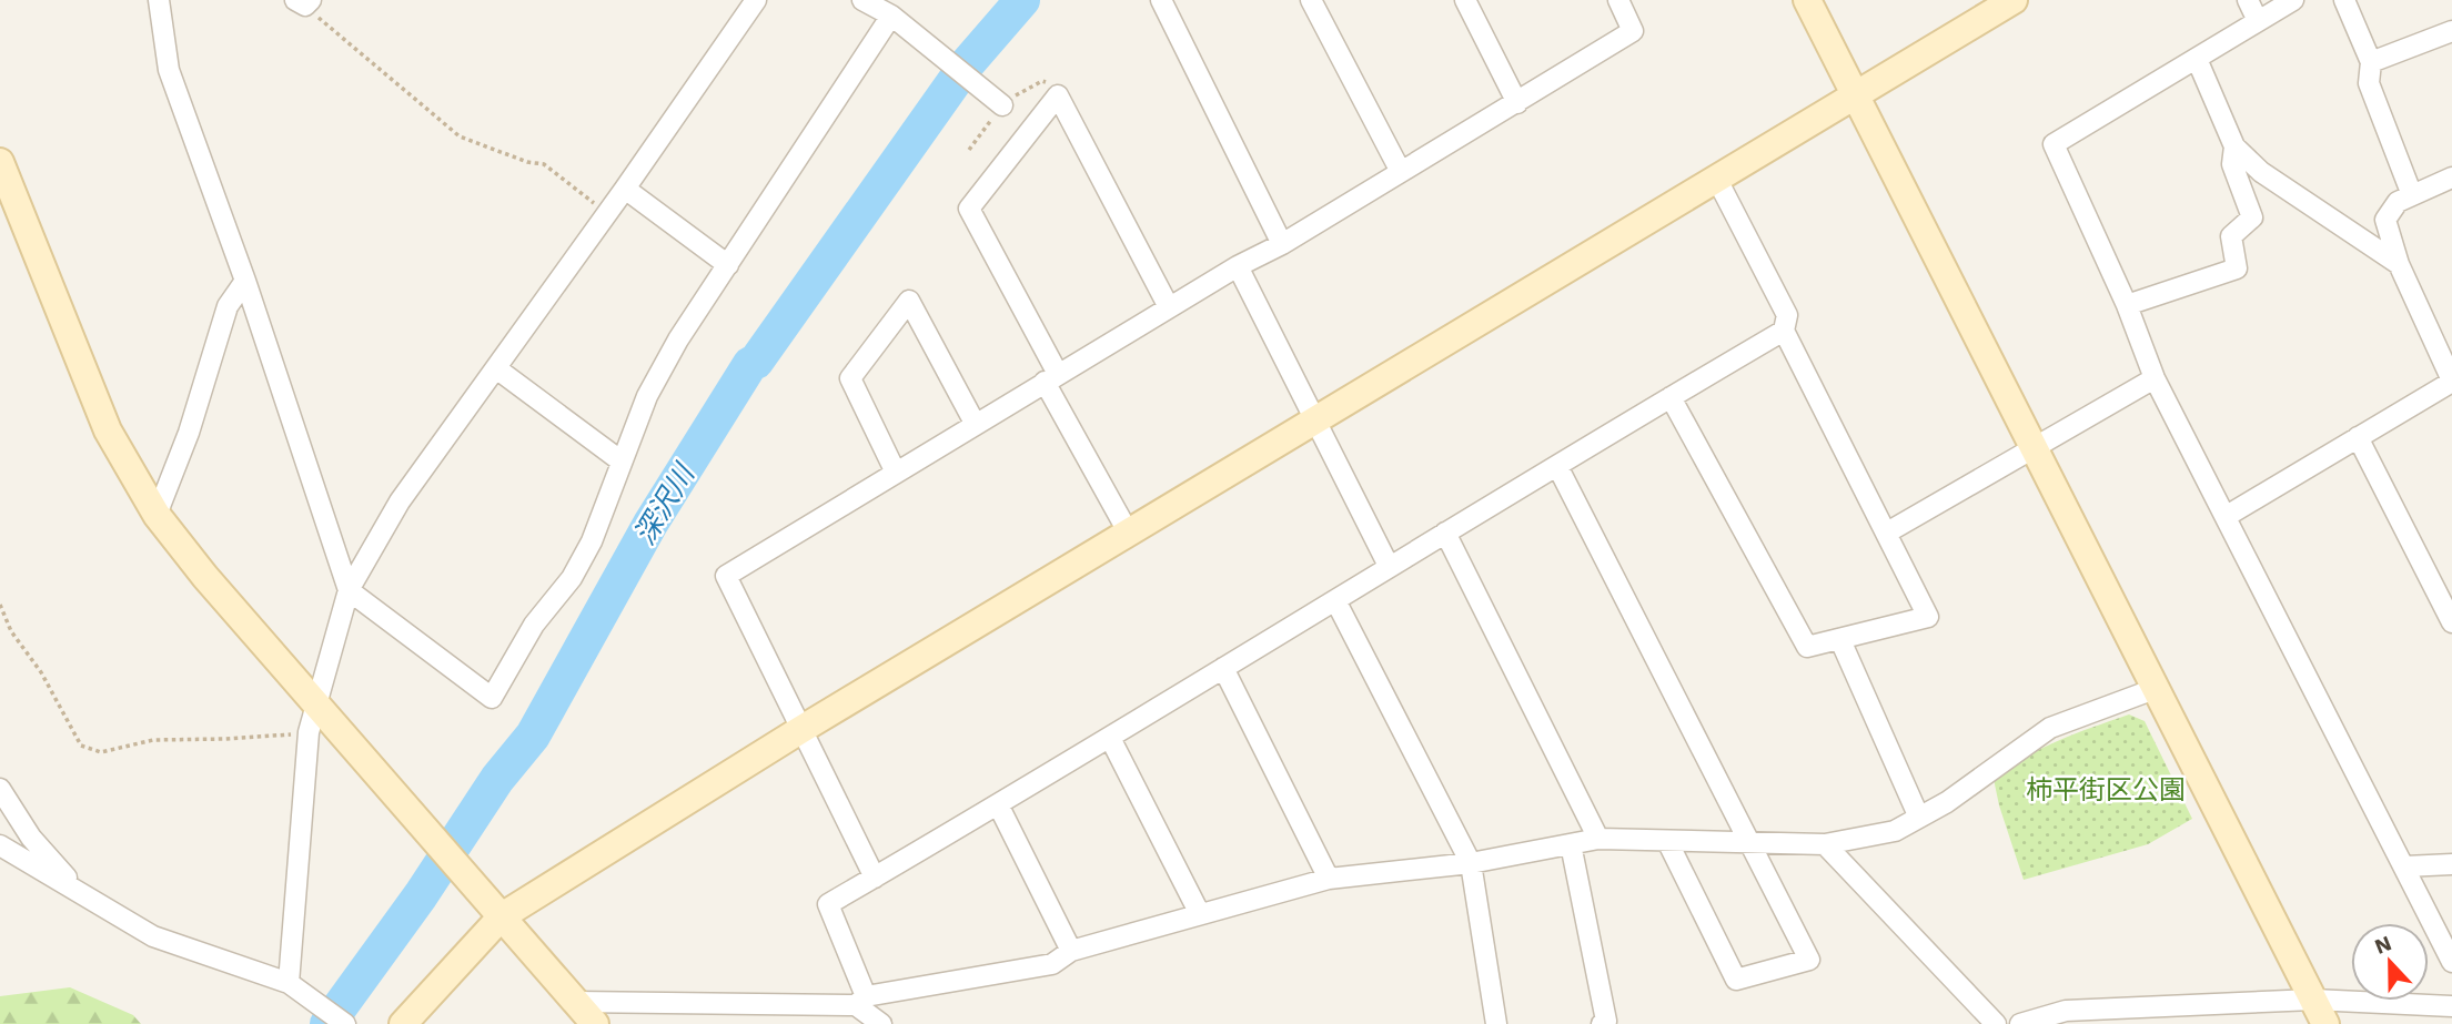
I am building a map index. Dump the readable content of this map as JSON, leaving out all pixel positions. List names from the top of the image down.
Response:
{
  "water": ["深沢川"],
  "parks": ["柿平街区公園"],
  "north": "top"
}
